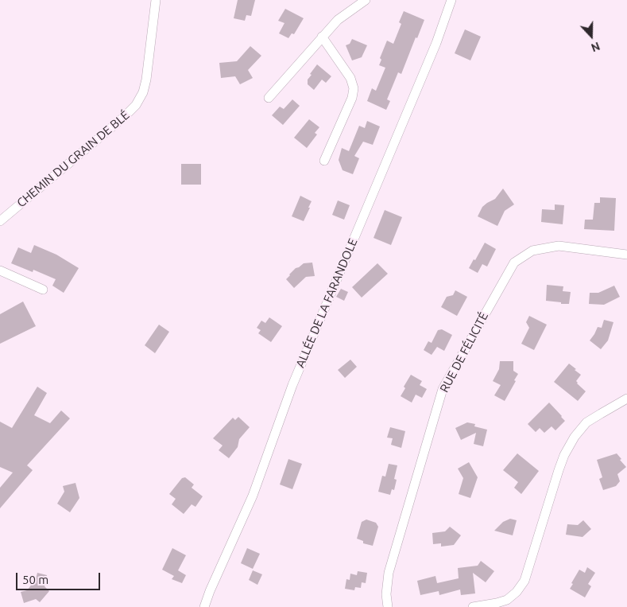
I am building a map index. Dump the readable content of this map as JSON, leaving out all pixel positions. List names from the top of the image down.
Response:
{
  "streets": {
    "street": ["CHEMIN DU GRAIN DE BLÉ", "ALLÉE DE LA FARANDOLE", "RUE DE FÉLICITÉ"]
  },
  "scale_bar": "50 m",
  "north": "bottom"
}
